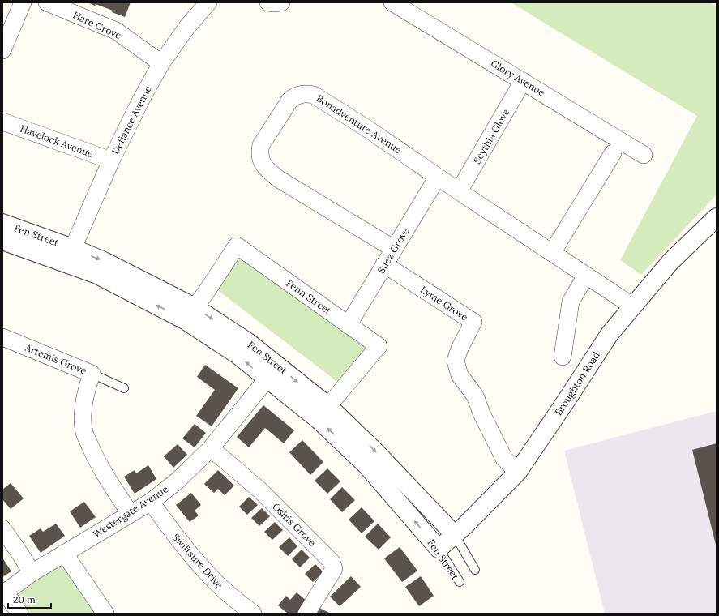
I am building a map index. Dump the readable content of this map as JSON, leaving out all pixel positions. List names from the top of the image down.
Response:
{
  "streets": {
    "street": [
      "Hare Grove",
      "Glory Avenue",
      "Defiance Avenue",
      "Bonadventure Avenue",
      "Scythia Glove",
      "Havelock Avenue",
      "Fen Street",
      "Suez Grove",
      "Fenn Street",
      "Lyme Grove",
      "Artemis Grove",
      "Broughton Road",
      "Westergate Avenue",
      "Osiris Grove",
      "Swiftsure Drive"
    ]
  },
  "crossings": [
    ["Hare Grove", "Defiance Avenue"],
    ["Glory Avenue", "Scythia Glove"],
    ["Defiance Avenue", "Havelock Avenue"],
    ["Defiance Avenue", "Fen Street"],
    ["Bonadventure Avenue", "Scythia Glove"],
    ["Bonadventure Avenue", "Suez Grove"],
    ["Bonadventure Avenue", "Broughton Road"],
    ["Fen Street", "Fenn Street"],
    ["Fen Street", "Broughton Road"],
    ["Fen Street", "Westergate Avenue"],
    ["Suez Grove", "Fenn Street"],
    ["Suez Grove", "Lyme Grove"],
    ["Lyme Grove", "Broughton Road"],
    ["Artemis Grove", "Westergate Avenue"],
    ["Westergate Avenue", "Osiris Grove"],
    ["Westergate Avenue", "Swiftsure Drive"]
  ],
  "scale_bar": "20 m"
}
